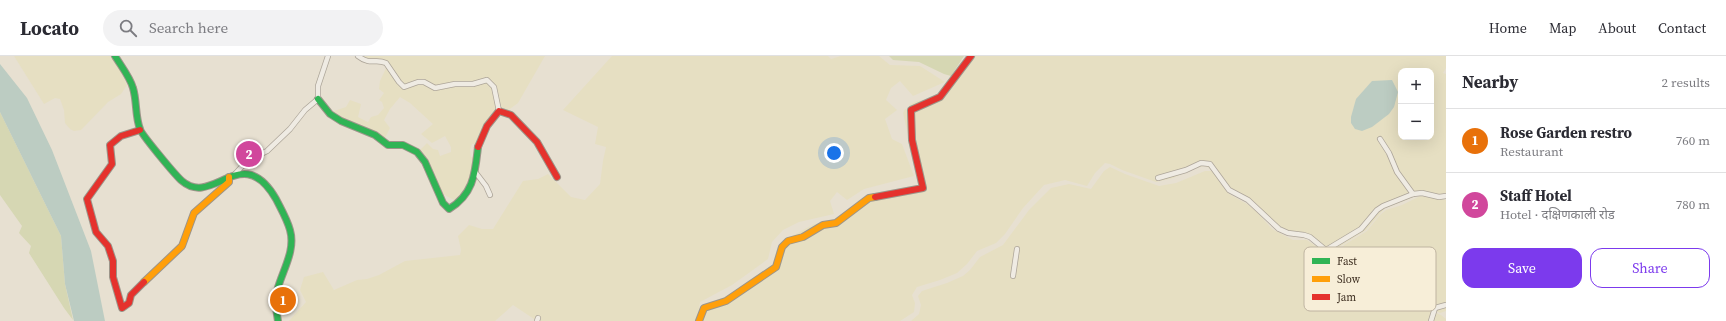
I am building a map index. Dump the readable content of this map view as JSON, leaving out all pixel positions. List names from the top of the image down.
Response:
{
  "legend": ["Fast", "Slow", "Jam"],
  "page": {
    "header": "Locato",
    "search": "Search here",
    "nav": [
      "Home",
      "Map",
      "About",
      "Contact"
    ],
    "heading": ["Nearby", "2 results"],
    "map_buttons": ["+", "−"],
    "list": [
      {
        "mark": "1",
        "name": "Rose Garden restro",
        "note": "Restaurant",
        "value": "760 m"
      },
      {
        "mark": "2",
        "name": "Staff Hotel",
        "note": "Hotel · दक्षिणकाली रोड",
        "value": "780 m"
      }
    ],
    "pins": ["2", "1"],
    "buttons": ["Save", "Share"]
  }
}
